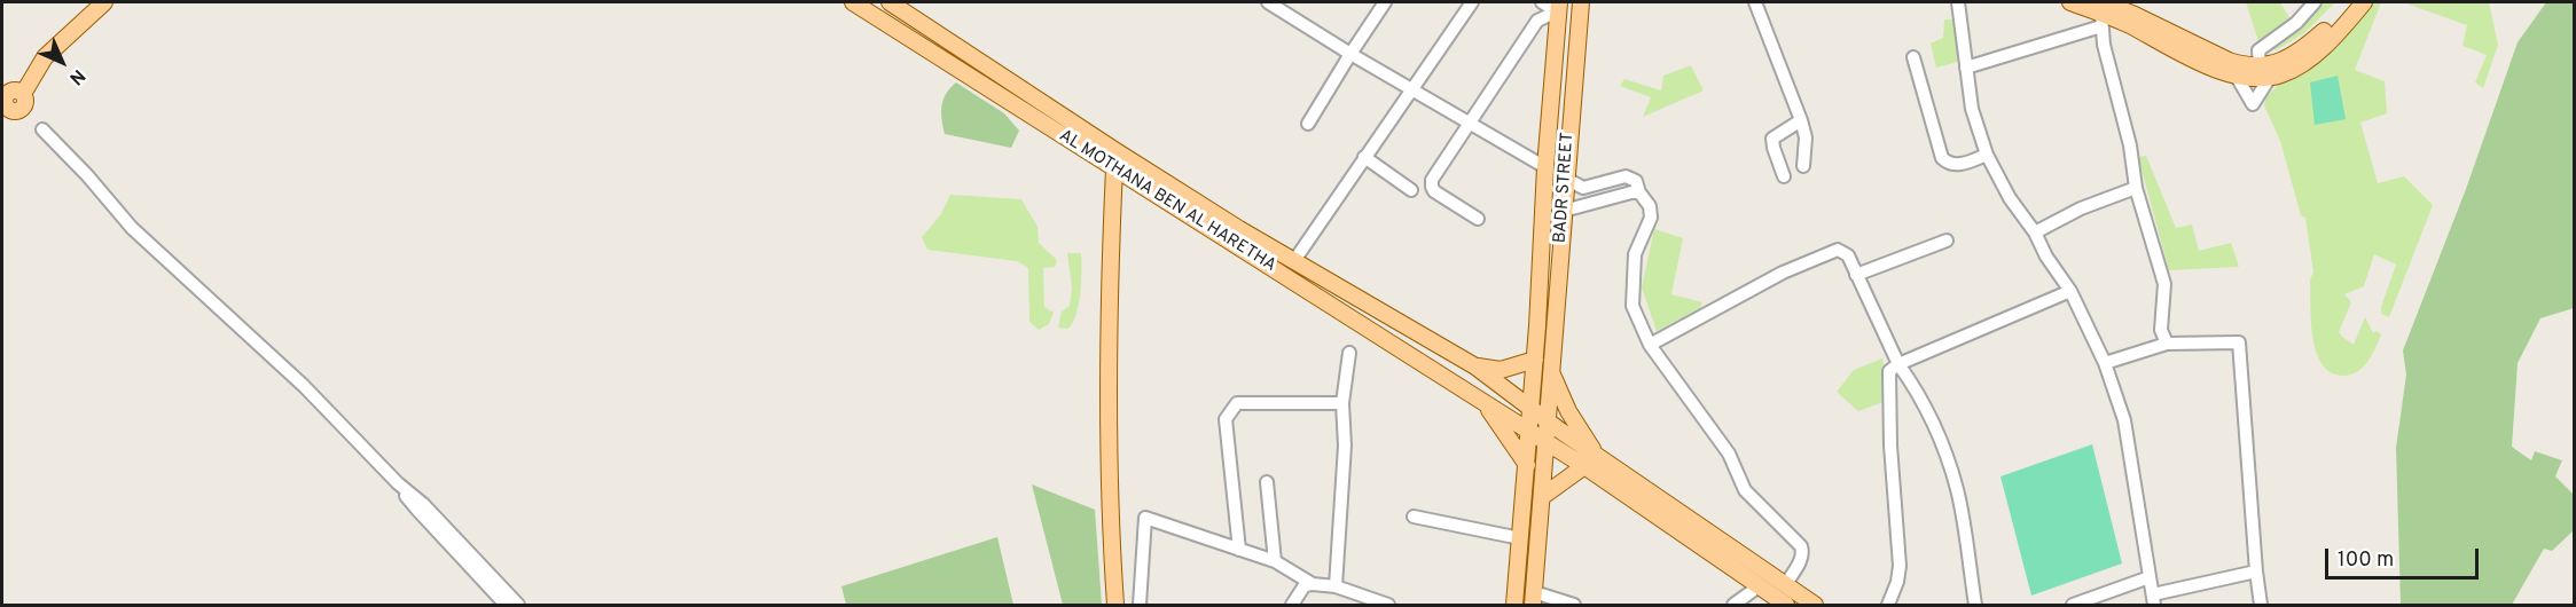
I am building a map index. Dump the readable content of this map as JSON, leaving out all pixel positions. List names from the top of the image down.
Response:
{
  "streets": {
    "main road": ["BADR STREET", "AL MOTHANA BEN AL HARETHA"]
  },
  "crossings": [
    ["BADR STREET", "AL MOTHANA BEN AL HARETHA"]
  ],
  "scale_bar": "100 m",
  "north": "bottom right"
}
